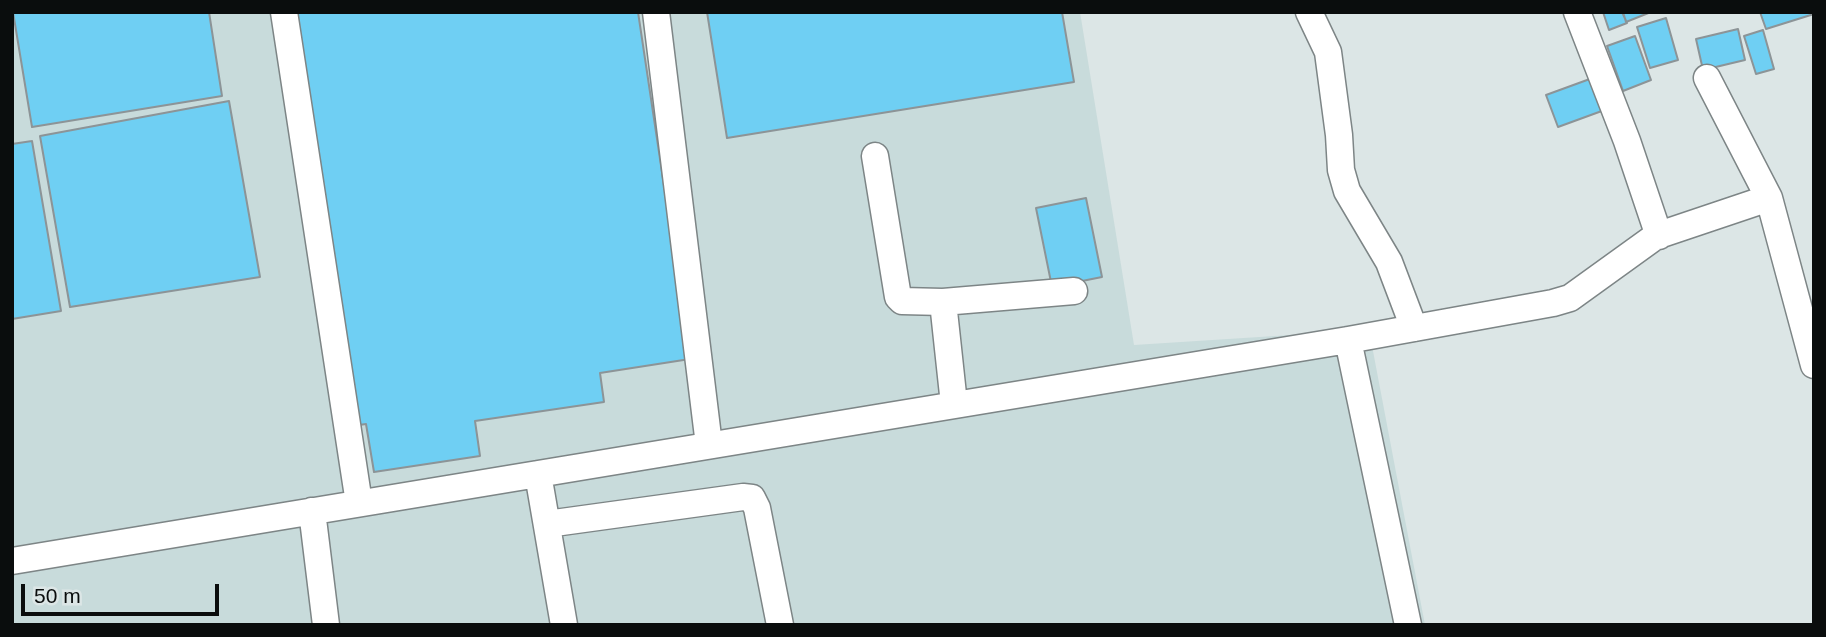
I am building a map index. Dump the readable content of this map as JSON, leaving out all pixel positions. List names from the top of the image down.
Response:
{
  "scale_bar": "50 m"
}
